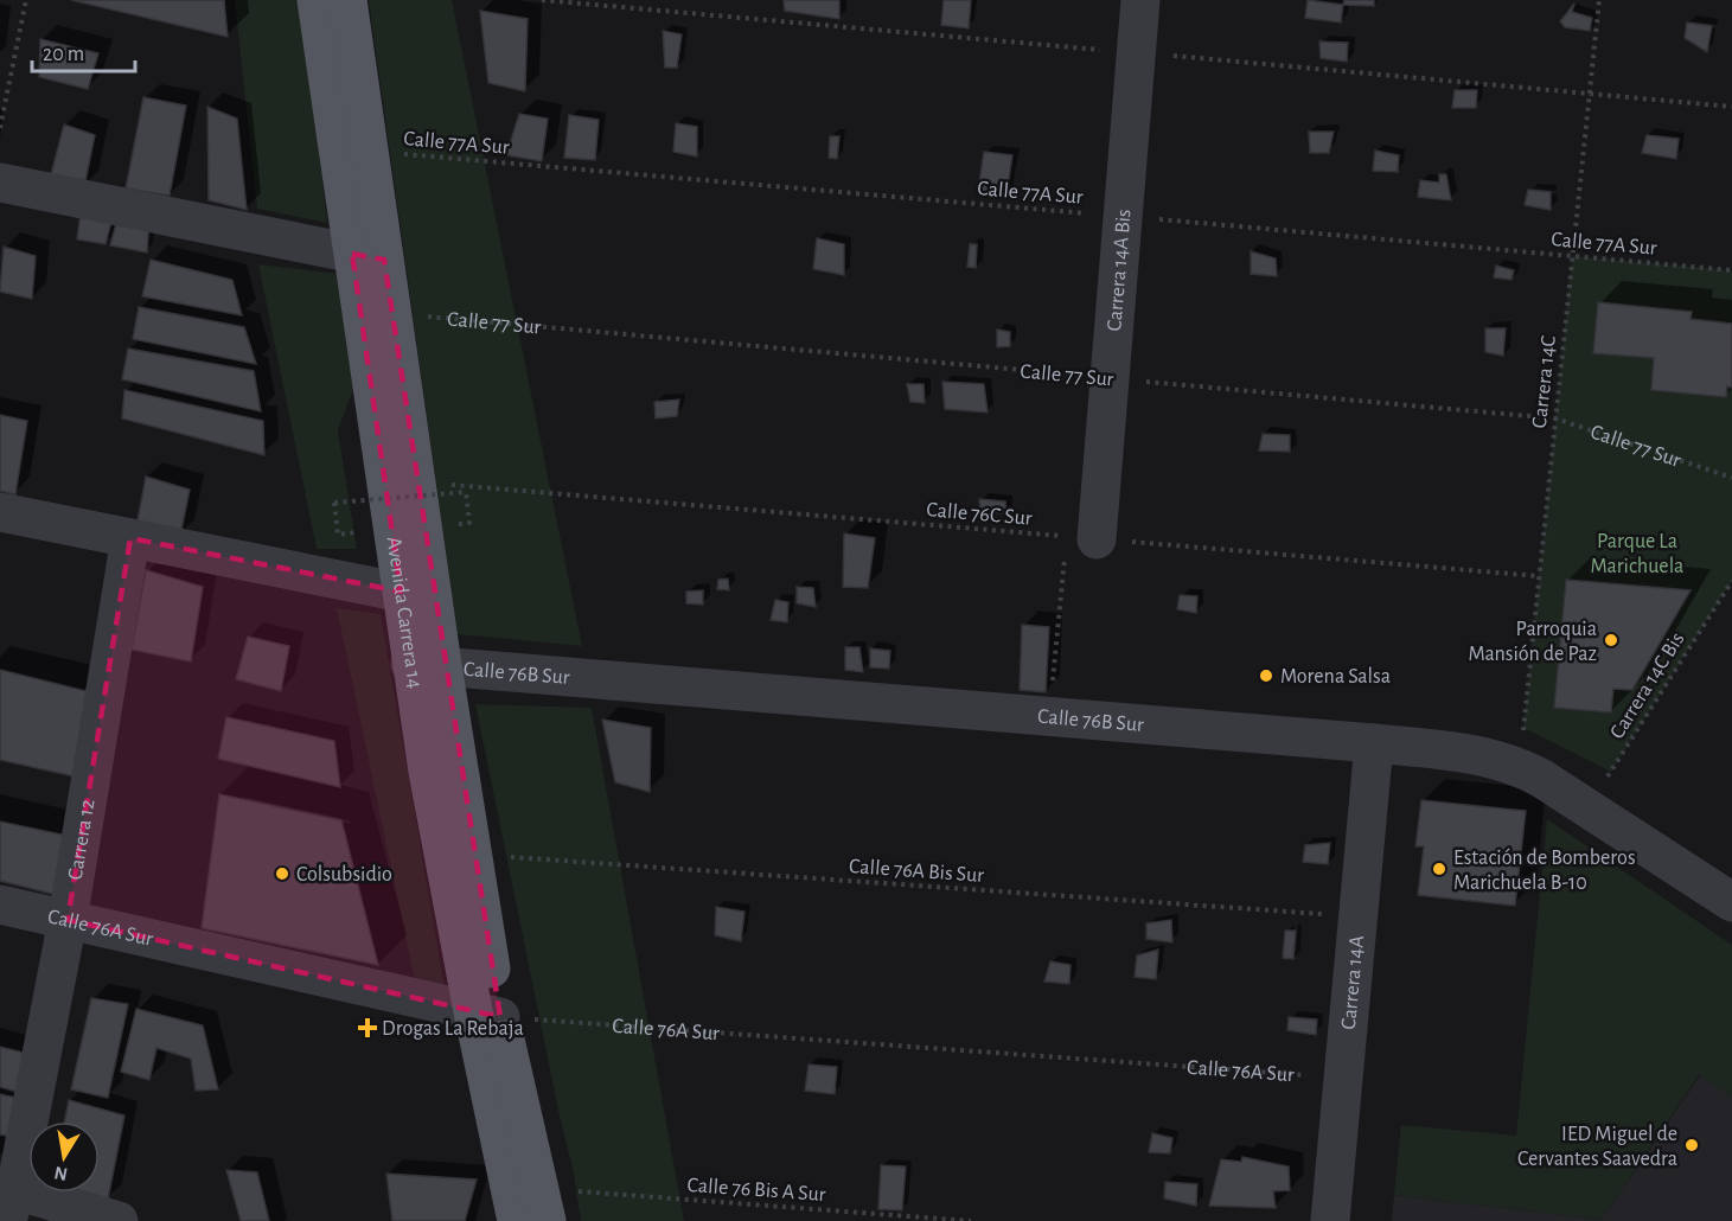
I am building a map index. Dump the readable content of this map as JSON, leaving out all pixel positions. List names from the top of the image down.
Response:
{
  "streets": {
    "main road": ["Avenida Carrera 14"],
    "street": [
      "Carrera 14A Bis",
      "Calle 76B Sur",
      "Carrera 12",
      "Calle 76A Sur",
      "Carrera 14A"
    ],
    "path": [
      "Calle 77A Sur",
      "Calle 77 Sur",
      "Carrera 14C",
      "Calle 76C Sur",
      "Carrera 14C Bis",
      "Calle 76A Bis Sur",
      "Calle 76 Bis A Sur"
    ]
  },
  "crossings": [
    ["Calle 77A Sur", "Carrera 14A Bis"],
    ["Calle 77A Sur", "Carrera 14C"],
    ["Calle 77A Sur", "Avenida Carrera 14"],
    ["Carrera 14A Bis", "Calle 77 Sur"],
    ["Carrera 14A Bis", "Calle 76C Sur"],
    ["Calle 77 Sur", "Carrera 14C"],
    ["Calle 77 Sur", "Avenida Carrera 14"],
    ["Carrera 14C", "Calle 76C Sur"],
    ["Carrera 14C", "Calle 76B Sur"],
    ["Calle 76C Sur", "Avenida Carrera 14"],
    ["Avenida Carrera 14", "Calle 76B Sur"],
    ["Avenida Carrera 14", "Calle 76A Bis Sur"],
    ["Avenida Carrera 14", "Calle 76A Sur"],
    ["Avenida Carrera 14", "Calle 76 Bis A Sur"],
    ["Calle 76B Sur", "Carrera 14C Bis"],
    ["Calle 76B Sur", "Carrera 14A"],
    ["Carrera 12", "Calle 76A Sur"],
    ["Calle 76A Bis Sur", "Carrera 14A"],
    ["Calle 76A Sur", "Carrera 14A"]
  ],
  "parks": ["Parque La Marichuela"],
  "places": {
    "other": [
      "Parroquia Mansión de Paz",
      "Morena Salsa",
      "Estación de Bomberos Marichuela B-10",
      "Colsubsidio",
      "IED Miguel de Cervantes Saavedra"
    ],
    "health": ["Drogas La Rebaja"]
  },
  "scale_bar": "20 m",
  "north": "bottom"
}
